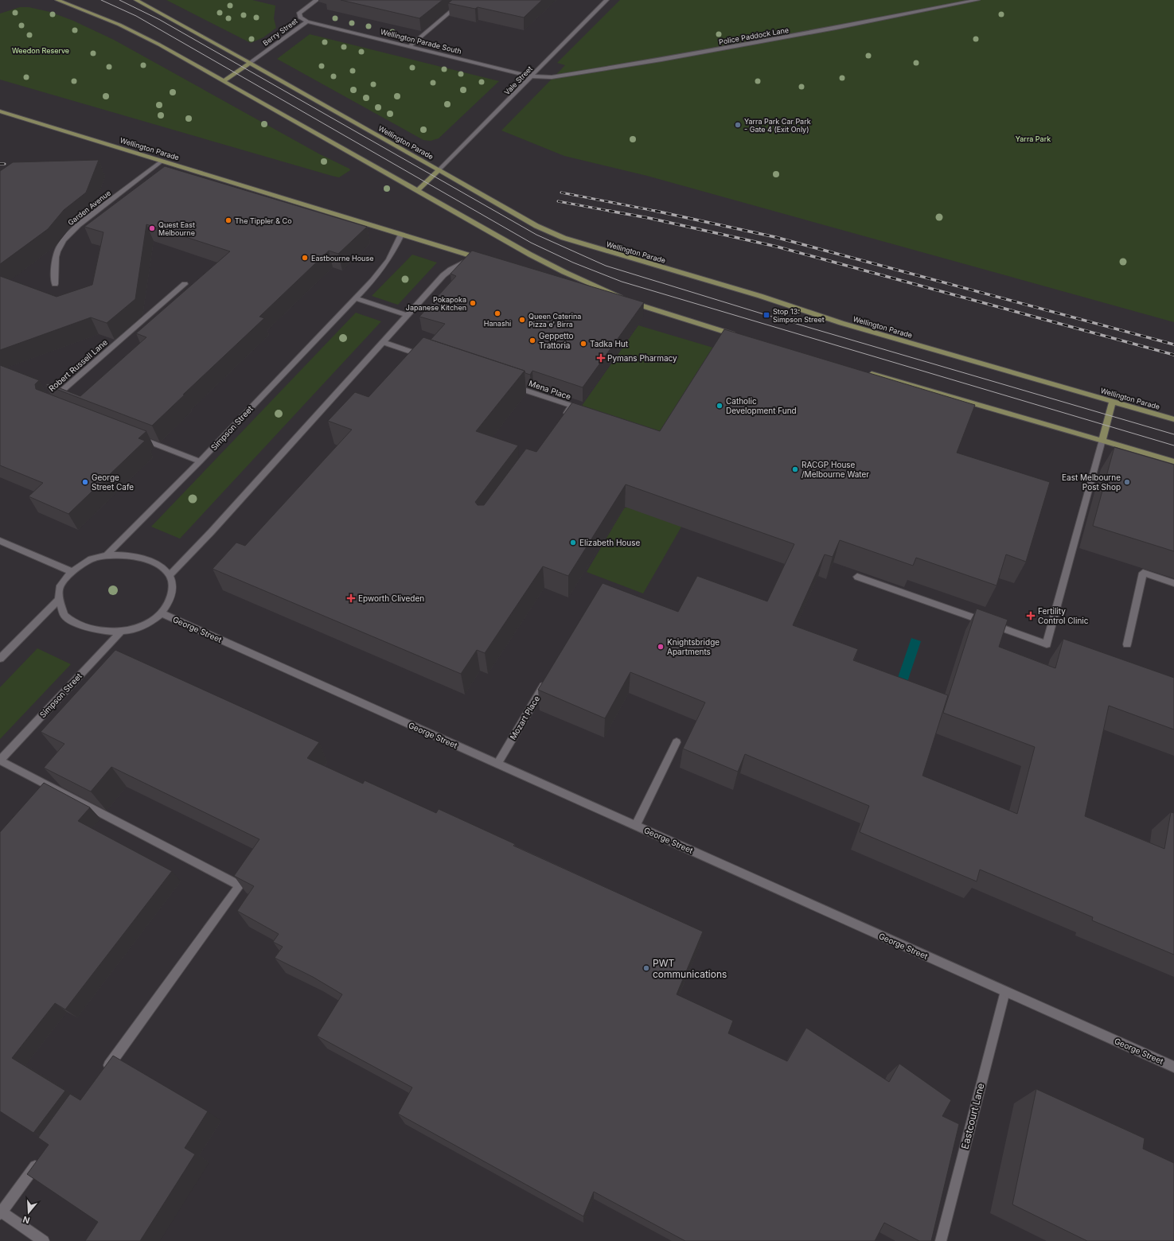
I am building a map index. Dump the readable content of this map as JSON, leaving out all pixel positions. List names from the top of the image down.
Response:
{
  "streets": {
    "main road": ["Wellington Parade"],
    "street": [
      "Berry Street",
      "Police Paddock Lane",
      "Wellington Parade South",
      "Vale Street",
      "Garden Avenue",
      "Robert Russell Lane",
      "Mena Place",
      "Simpson Street",
      "George Street",
      "Mozart Place",
      "Eastcourt Lane"
    ]
  },
  "crossings": [
    ["Berry Street", "Wellington Parade South"],
    ["Berry Street", "Wellington Parade"],
    ["Police Paddock Lane", "Wellington Parade South"],
    ["Police Paddock Lane", "Vale Street"],
    ["Wellington Parade South", "Vale Street"],
    ["Vale Street", "Wellington Parade"],
    ["Wellington Parade", "Garden Avenue"],
    ["Wellington Parade", "Simpson Street"],
    ["Simpson Street", "George Street"],
    ["George Street", "Mozart Place"],
    ["George Street", "Eastcourt Lane"]
  ],
  "parks": ["Weedon Reserve", "Yarra Park"],
  "places": {
    "other": [
      "Yarra Park Car Park - Gate 4 (Exit Only)",
      "The Tippler & Co",
      "Quest East Melbourne",
      "Eastbourne House",
      "Pokapoka Japanese Kitchen",
      "Hanashi",
      "Queen Caterina Pizza e' Birra",
      "Geppetto Trattoria",
      "Tadka Hut",
      "Catholic Development Fund",
      "RACGP House /Melbourne Water",
      "George Street Cafe",
      "East Melbourne Post Shop",
      "Elizabeth House",
      "Knightsbridge Apartments",
      "PWT communications"
    ],
    "transit": ["Stop 13: Simpson Street"],
    "health": ["Pymans Pharmacy", "Epworth Cliveden", "Fertility Control Clinic"]
  },
  "north": "bottom"
}
